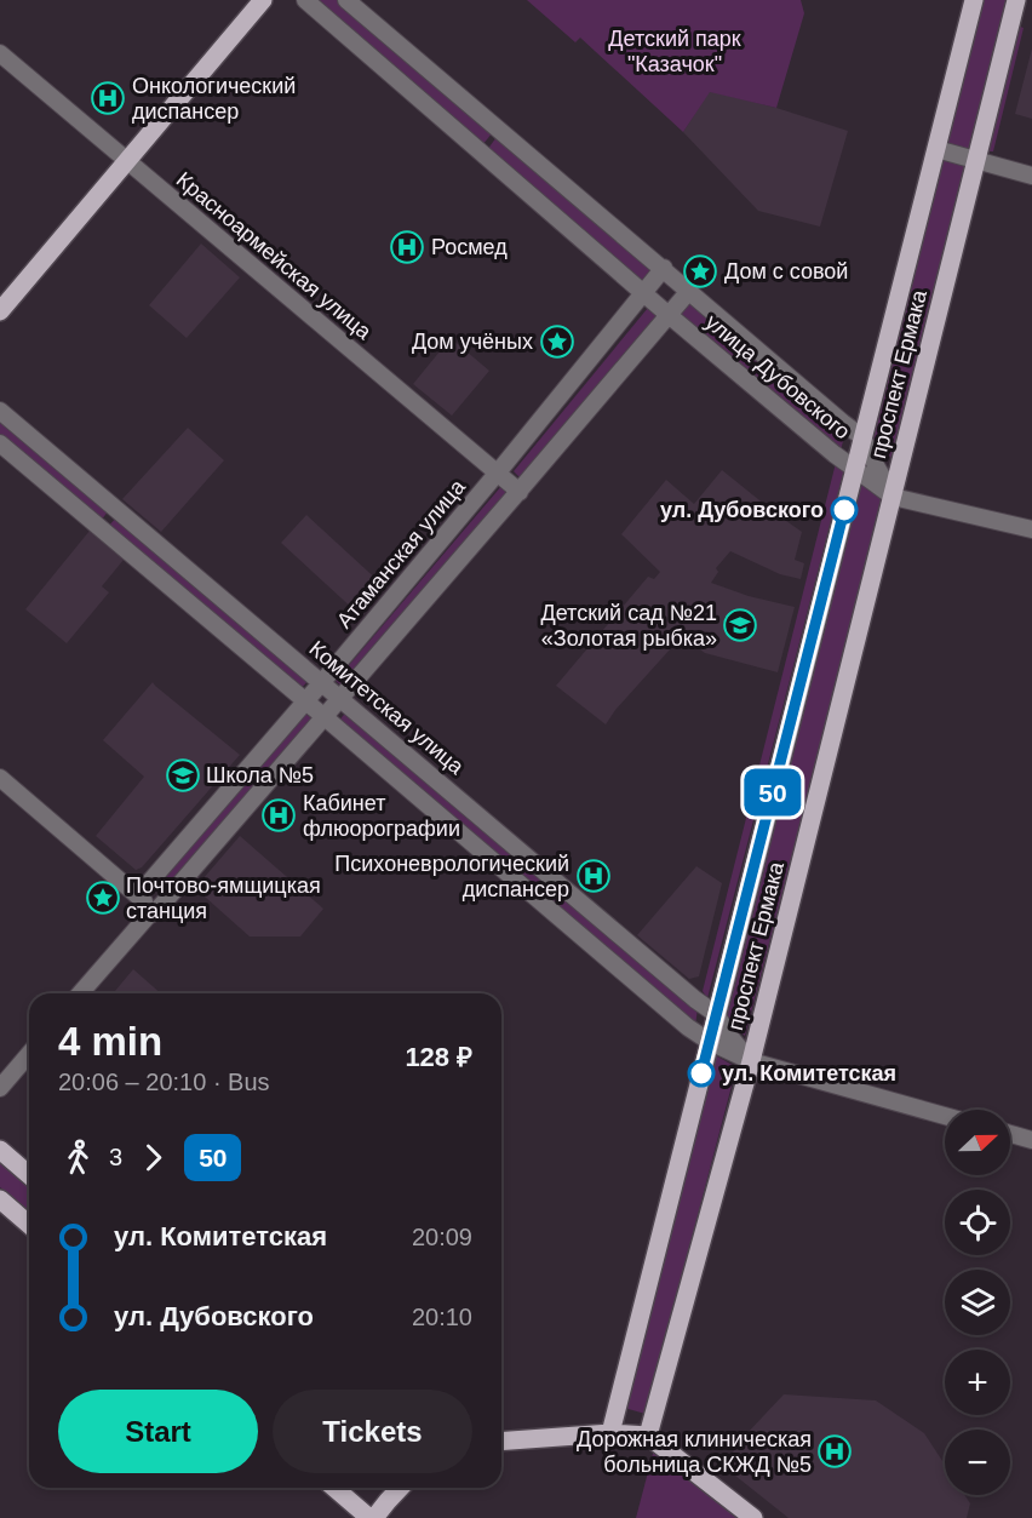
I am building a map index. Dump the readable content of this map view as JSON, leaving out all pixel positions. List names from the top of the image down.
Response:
{
  "streets": {
    "main road": ["проспект Ермака"],
    "street": [
      "Красноармейская улица",
      "улица Дубовского",
      "Атаманская улица",
      "Комитетская улица"
    ]
  },
  "crossings": [
    ["Красноармейская улица", "Атаманская улица"],
    ["проспект Ермака", "улица Дубовского"],
    ["проспект Ермака", "Комитетская улица"],
    ["улица Дубовского", "Атаманская улица"],
    ["Атаманская улица", "Комитетская улица"]
  ],
  "parks": ["Детский парк \"Казачок\""],
  "places": {
    "hospital": [
      "Онкологический диспансер",
      "Росмед",
      "Кабинет флюорографии",
      "Психоневрологический диспансер",
      "Дорожная клиническая больница СКЖД №5"
    ],
    "place": ["Дом с совой", "Дом учёных", "Почтово-ямщицкая станция"],
    "other": ["ул. Дубовского", "ул. Комитетская"],
    "school or university": ["Детский сад №21 «Золотая рыбка»", "Школа №5"]
  },
  "lines": ["bus line 50"],
  "north": "right",
  "page": {
    "on_map": "50",
    "heading": ["4 min", "20:06 – 20:10 · Bus", "128 ₽"],
    "map_buttons": ["+", "−"],
    "legs": ["3", "50"],
    "list": [
      {
        "name": "ул. Комитетская",
        "value": "20:09"
      },
      {
        "name": "ул. Дубовского",
        "value": "20:10"
      }
    ],
    "buttons": ["Start", "Tickets"]
  }
}
